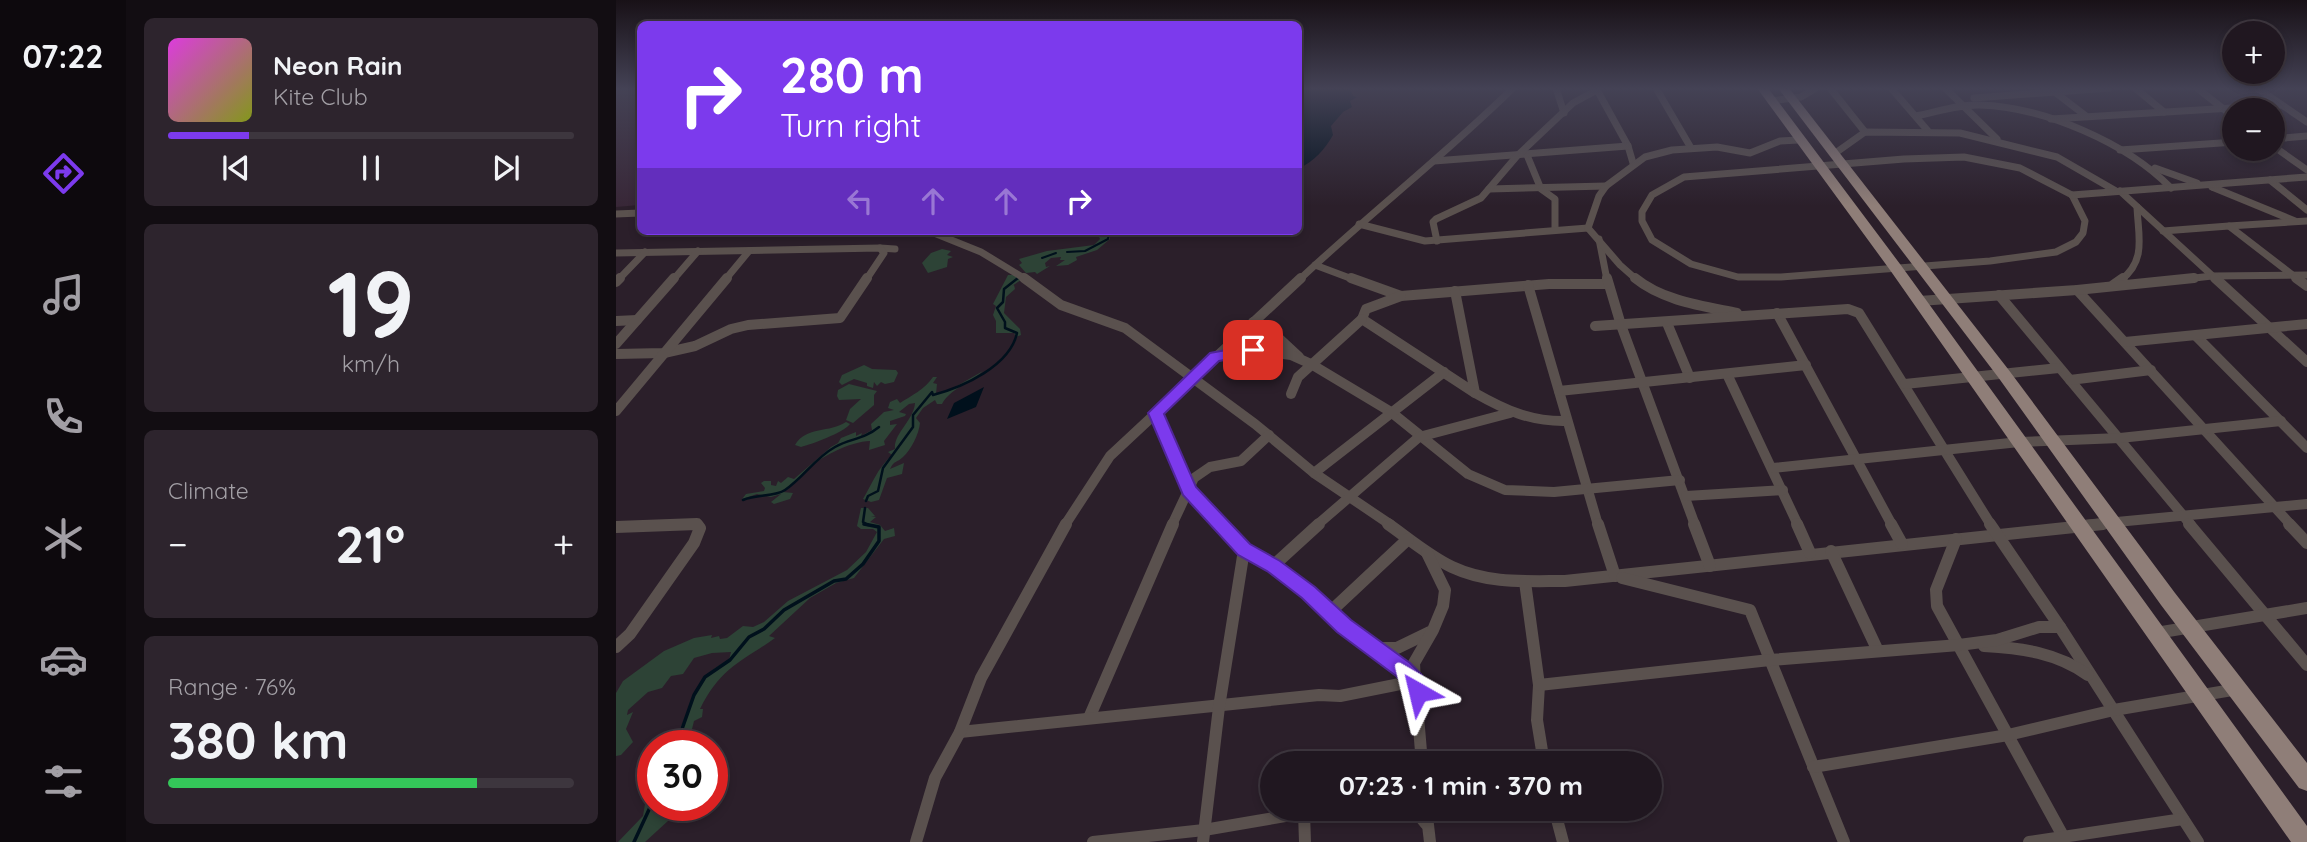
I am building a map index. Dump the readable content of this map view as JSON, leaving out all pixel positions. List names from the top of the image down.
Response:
{
  "page": {
    "tabs": "07:22",
    "map_buttons": ["+", "−"],
    "turn": ["280 m", "Turn right"],
    "song": ["Neon Rain", "Kite Club"],
    "tile": [
      ["19", "km/h"],
      "Climate",
      ["Range · 76%", "380 km"]
    ],
    "heat": ["−", "21°", "+"],
    "limit": "30",
    "trip": "07:23 · 1 min · 370 m"
  }
}
